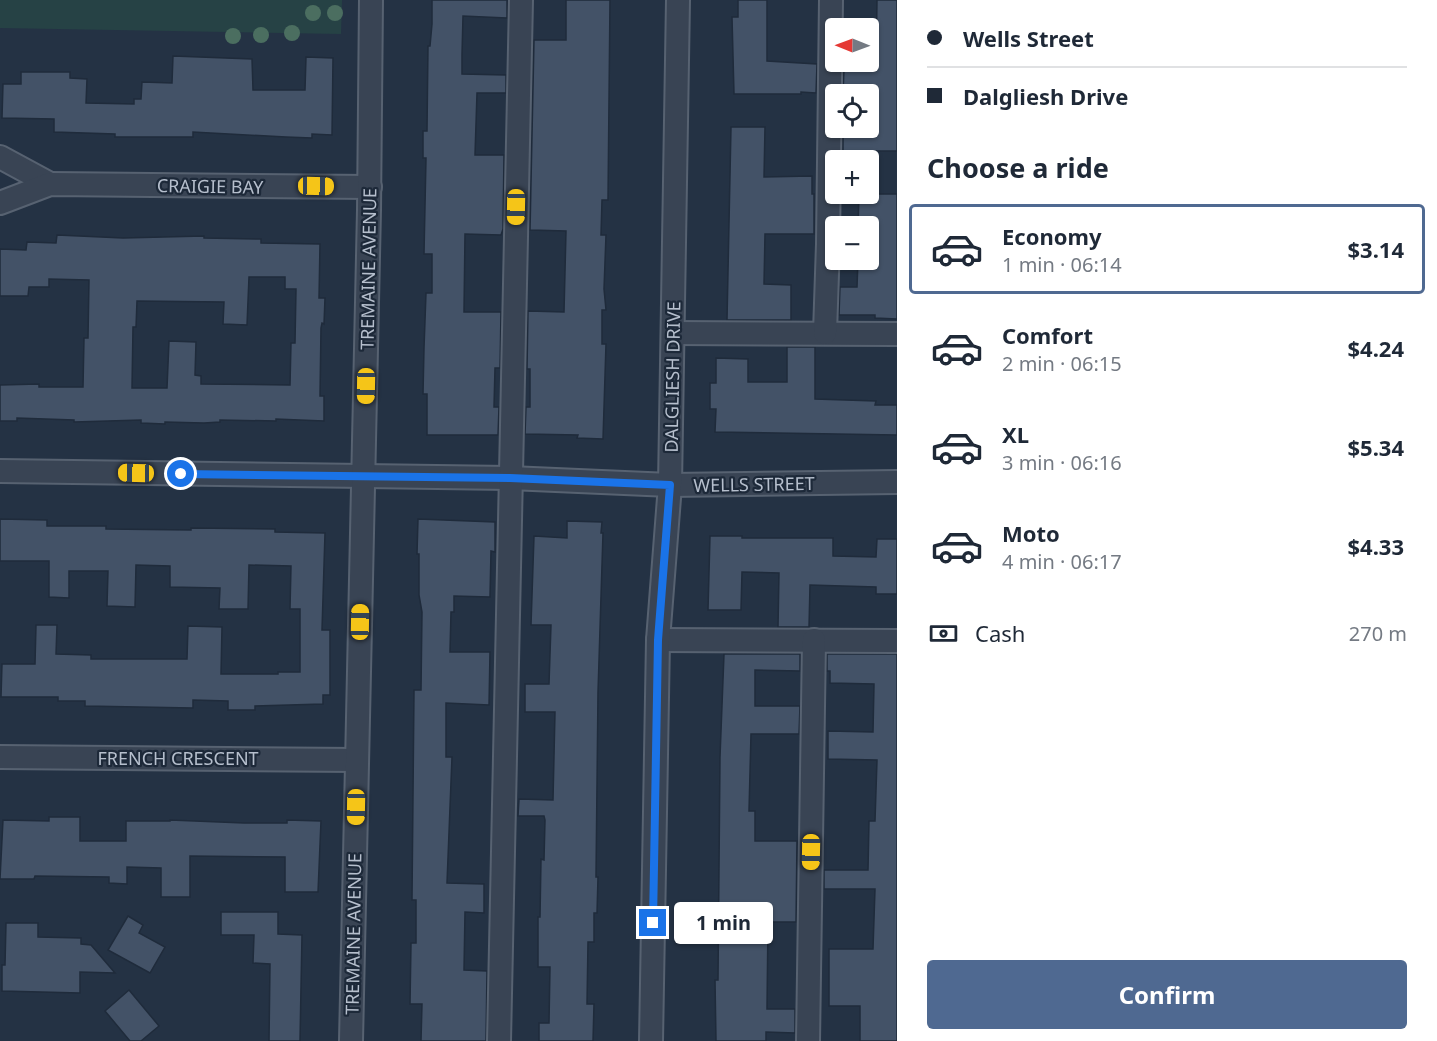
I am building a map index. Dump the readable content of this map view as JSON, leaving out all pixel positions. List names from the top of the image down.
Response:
{
  "streets": {
    "street": [
      "CRAIGIE BAY",
      "TREMAINE AVENUE",
      "DALGLIESH DRIVE",
      "WELLS STREET",
      "FRENCH CRESCENT"
    ]
  },
  "crossings": [
    ["CRAIGIE BAY", "TREMAINE AVENUE"],
    ["TREMAINE AVENUE", "WELLS STREET"],
    ["TREMAINE AVENUE", "FRENCH CRESCENT"],
    ["DALGLIESH DRIVE", "WELLS STREET"]
  ],
  "north": "left",
  "page": {
    "banner": ["Wells Street", "Dalgliesh Drive"],
    "map_buttons": ["+", "−"],
    "heading": "Choose a ride",
    "list": [
      {
        "name": "Economy",
        "note": "1 min · 06:14",
        "value": "$3.14"
      },
      {
        "name": "Comfort",
        "note": "2 min · 06:15",
        "value": "$4.24"
      },
      {
        "name": "XL",
        "note": "3 min · 06:16",
        "value": "$5.34"
      },
      {
        "name": "Moto",
        "note": "4 min · 06:17",
        "value": "$4.33"
      }
    ],
    "pay": ["Cash", "270 m"],
    "bubble": "1 min",
    "buttons": "Confirm"
  }
}
